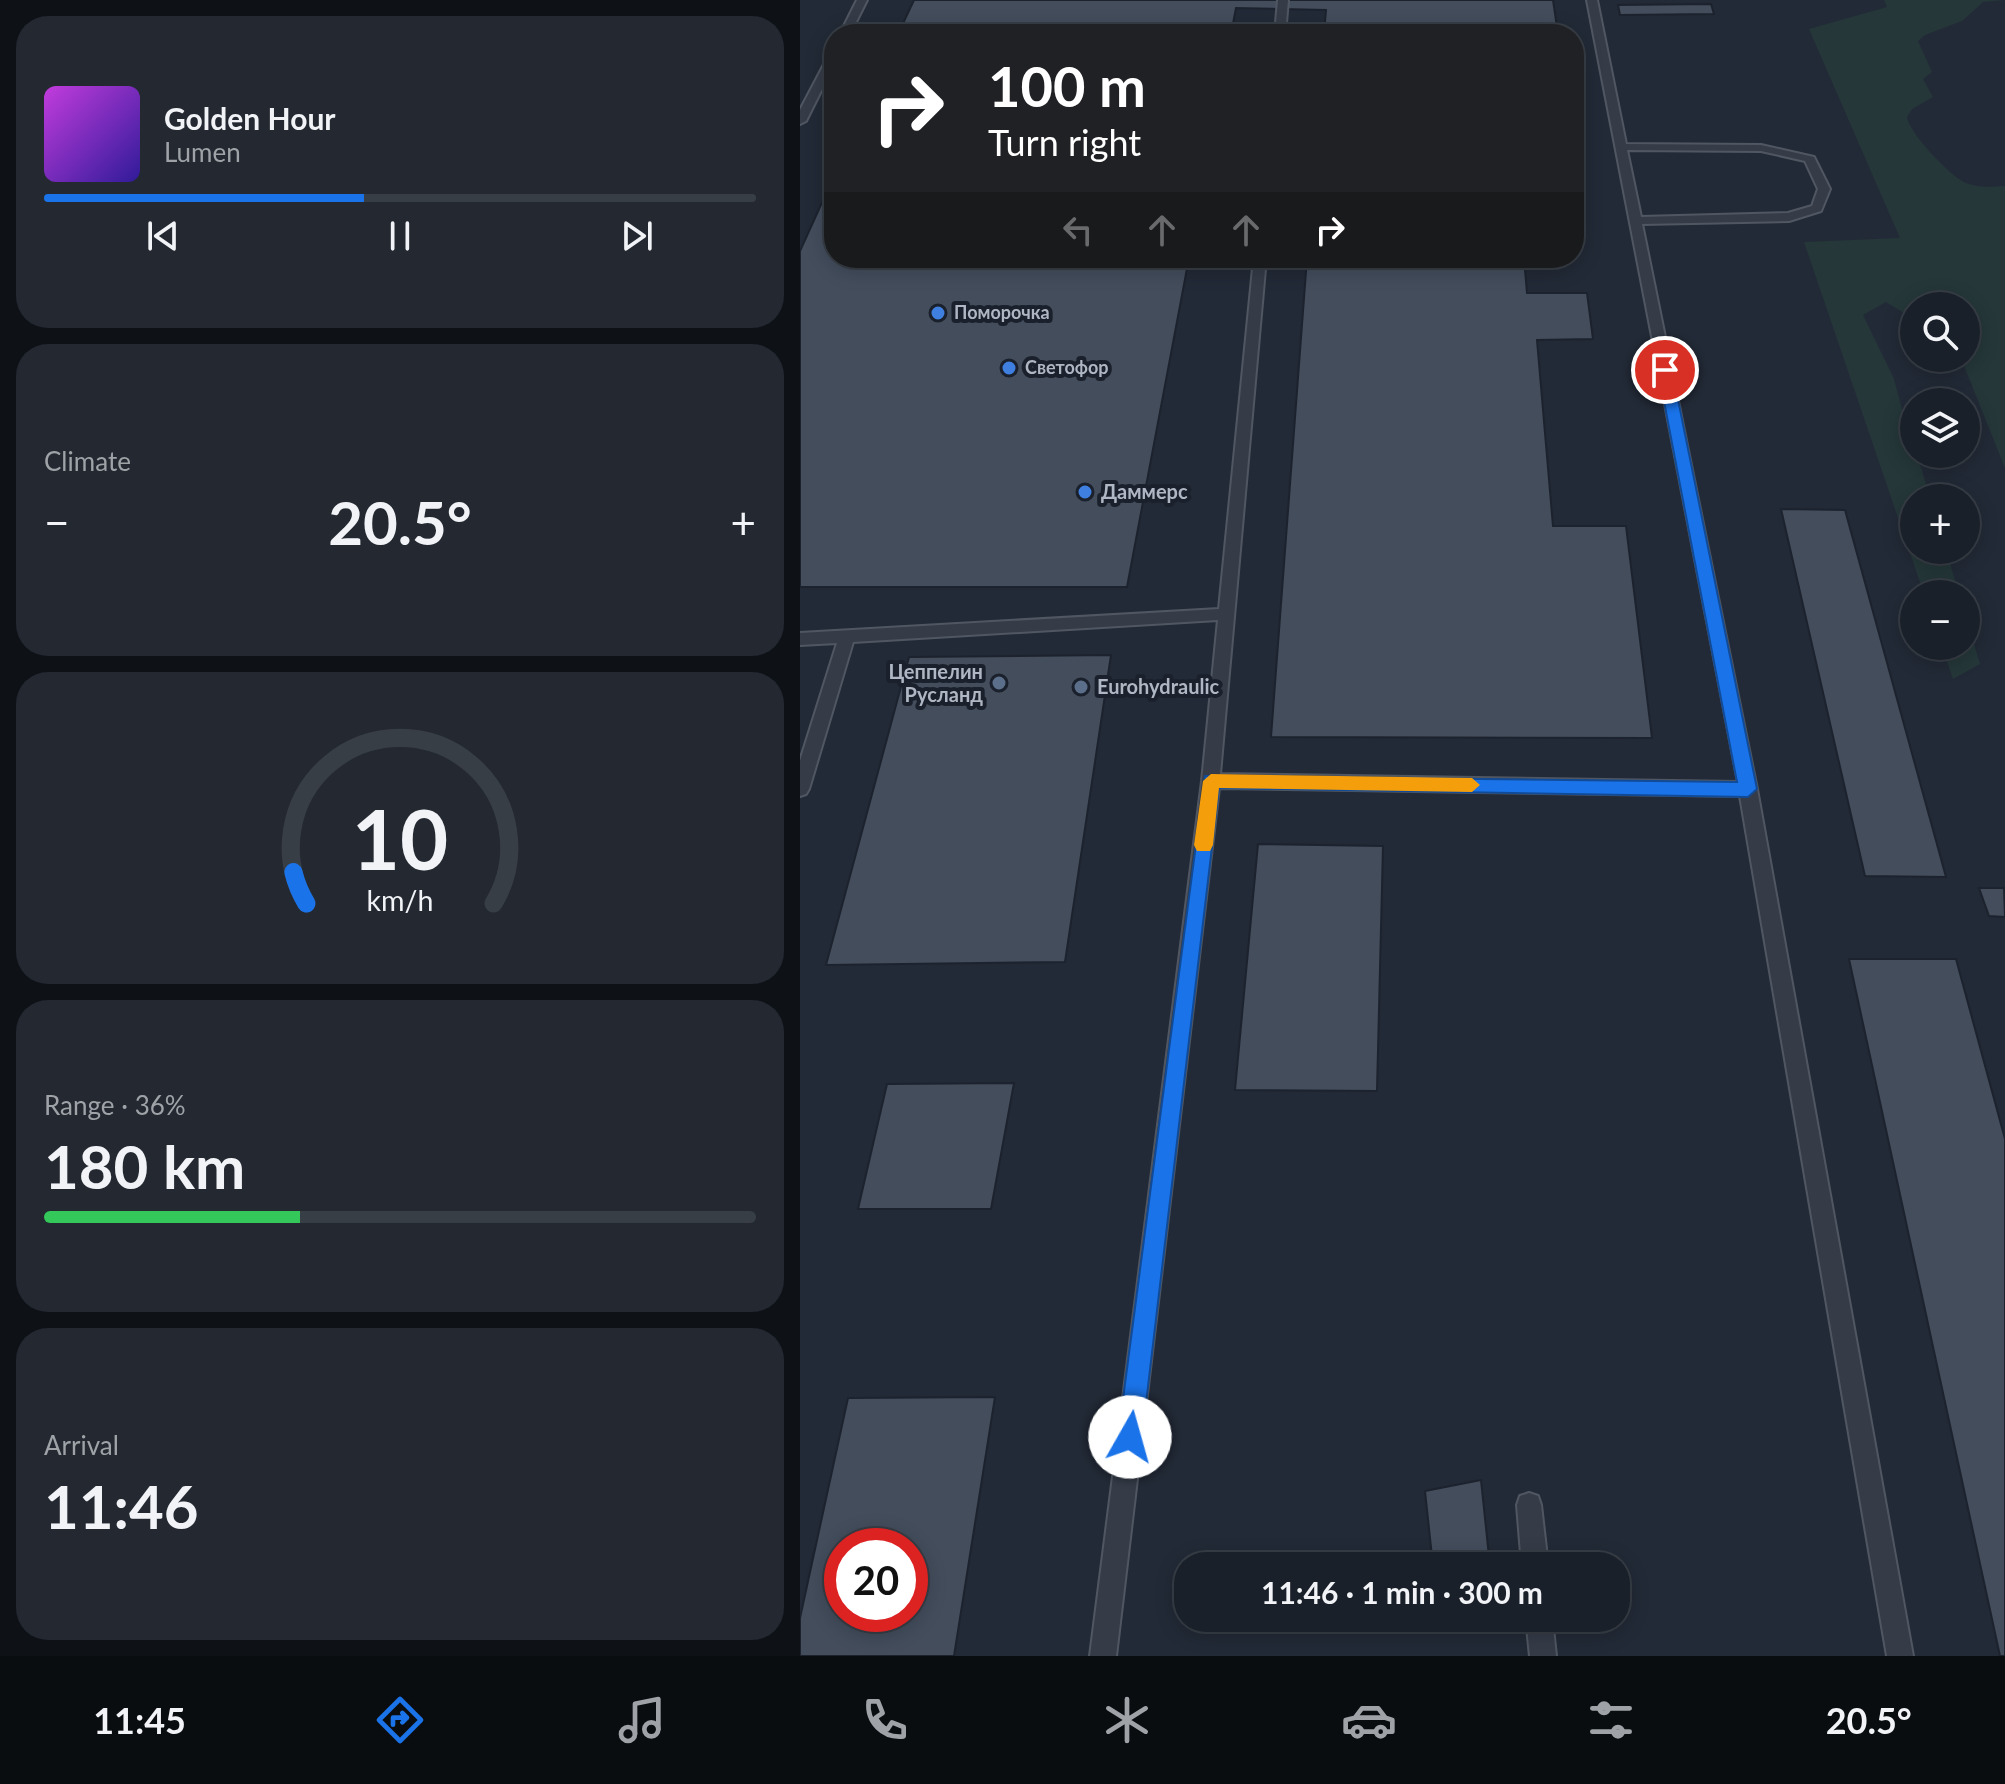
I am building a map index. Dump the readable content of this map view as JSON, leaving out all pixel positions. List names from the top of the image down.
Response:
{
  "places": [
    "Поморочка",
    "Светофор",
    "Даммерс",
    "Цеппелин Русланд",
    "Eurohydraulic"
  ],
  "page": {
    "turn": ["100 m", "Turn right"],
    "song": ["Golden Hour", "Lumen"],
    "map_buttons": ["+", "−"],
    "tile": [
      "Climate",
      ["Range · 36%", "180 km"],
      ["Arrival", "11:46"]
    ],
    "heat": ["−", "20.5°", "+"],
    "limit": "20",
    "trip": "11:46 · 1 min · 300 m",
    "tabs": ["11:45", "20.5°"],
    "gauge": ["10", "km/h"]
  }
}
